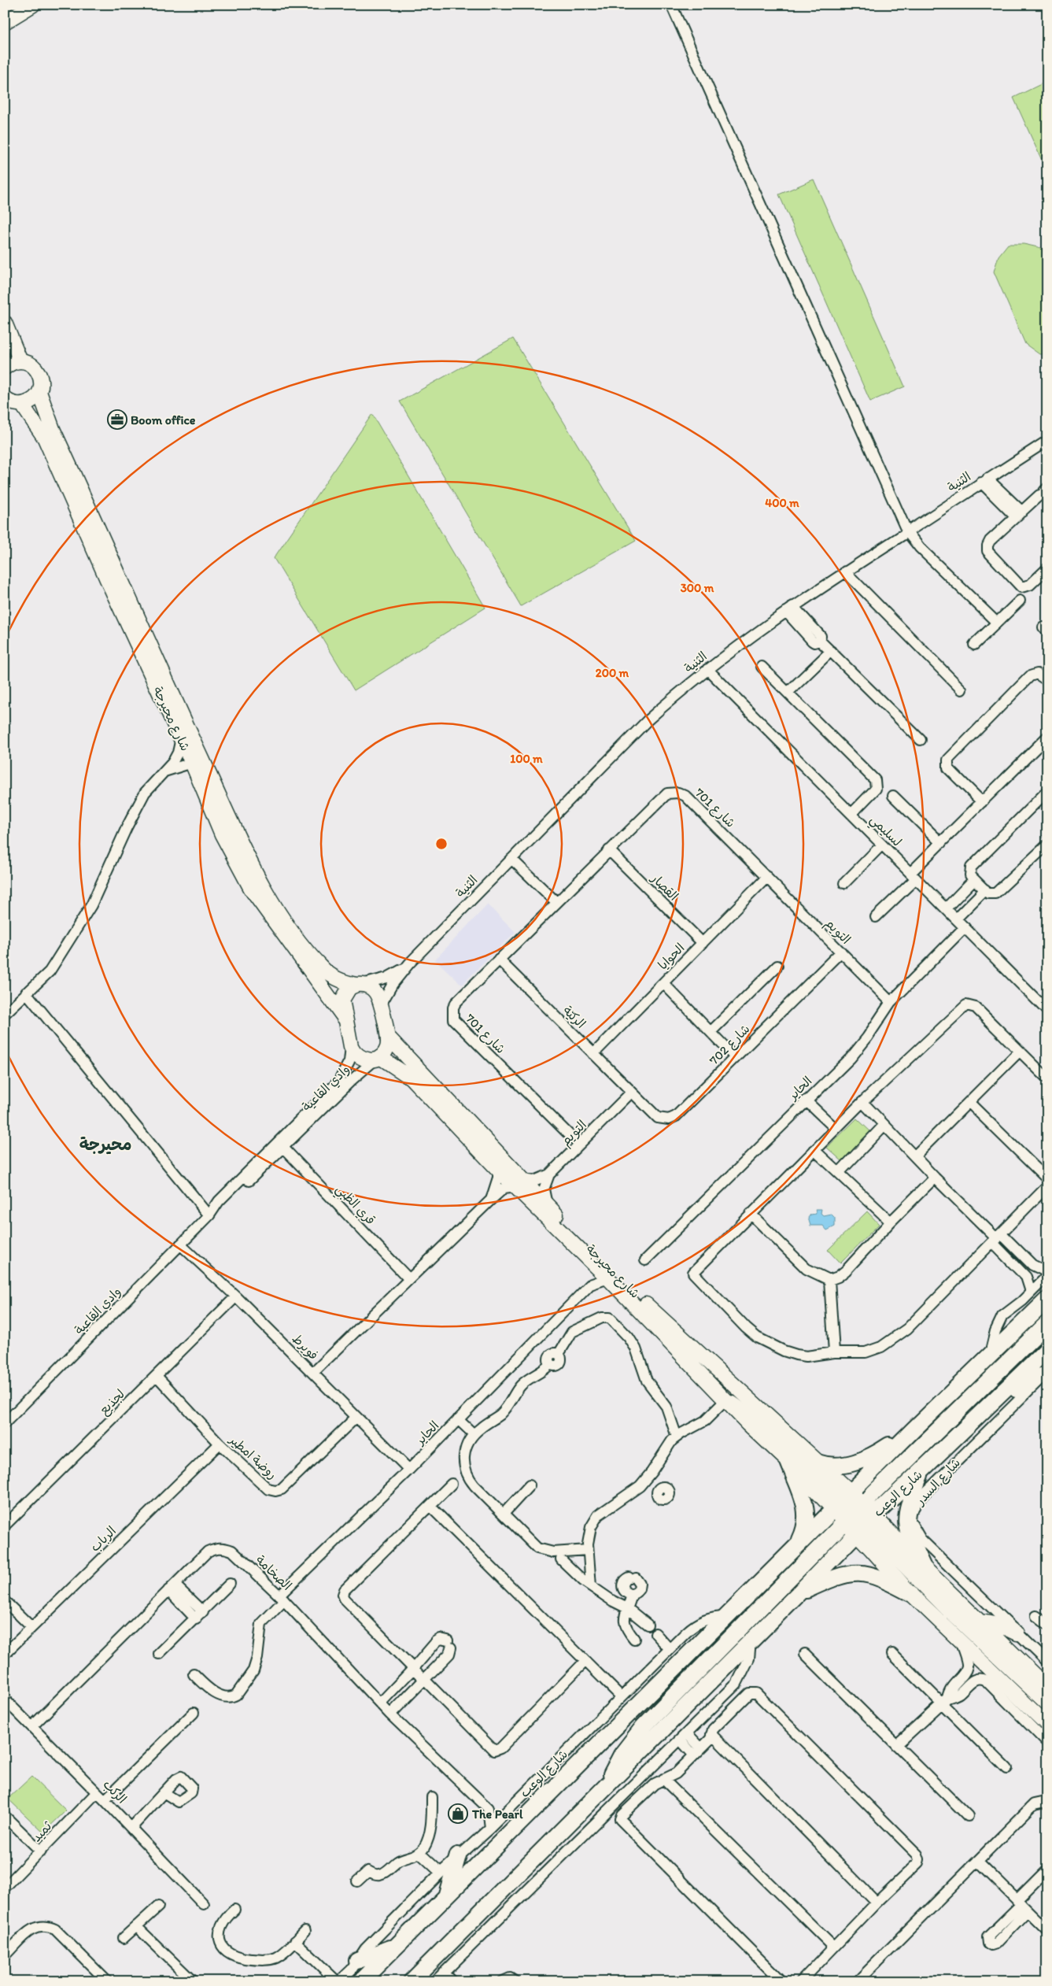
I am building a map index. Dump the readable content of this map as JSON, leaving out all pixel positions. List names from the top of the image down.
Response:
{
  "streets": {
    "main road": ["شارع الوعب"],
    "street": [
      "الثنية",
      "شارع محيرجة",
      "شارع 701",
      "لسليمي",
      "القصار",
      "التويم",
      "الحوايا",
      "الركيّة",
      "شارع 702",
      "وادي القاعية",
      "الحاير",
      "قري الظبي",
      "فويرط",
      "لجذيع",
      "روضة امطير",
      "شارع السدر",
      "الرباب",
      "الصخامة",
      "الركب",
      "ثميد"
    ]
  },
  "crossings": [
    ["الثنية", "شارع محيرجة"],
    ["الثنية", "لسليمي"],
    ["شارع محيرجة", "التويم"],
    ["شارع محيرجة", "وادي القاعية"],
    ["شارع محيرجة", "الحاير"],
    ["شارع محيرجة", "شارع الوعب"],
    ["شارع 701", "القصار"],
    ["شارع 701", "التويم"],
    ["شارع 701", "الحوايا"],
    ["شارع 701", "الركيّة"],
    ["لسليمي", "الحاير"],
    ["القصار", "الحوايا"],
    ["التويم", "الحوايا"],
    ["التويم", "الركيّة"],
    ["التويم", "شارع 702"],
    ["التويم", "الحاير"],
    ["الحوايا", "الركيّة"],
    ["الركيّة", "شارع 702"],
    ["وادي القاعية", "قري الظبي"],
    ["وادي القاعية", "فويرط"],
    ["الحاير", "فويرط"],
    ["الحاير", "الصخامة"],
    ["فويرط", "لجذيع"],
    ["فويرط", "روضة امطير"],
    ["لجذيع", "روضة امطير"],
    ["روضة امطير", "الرباب"],
    ["الصخامة", "الركب"],
    ["الركب", "ثميد"]
  ],
  "districts": ["محيرجة"],
  "places": {
    "office": ["Boom office"],
    "shop": ["The Pearl"]
  },
  "rings": [
    "400 m",
    "300 m",
    "200 m",
    "100 m"
  ]
}
